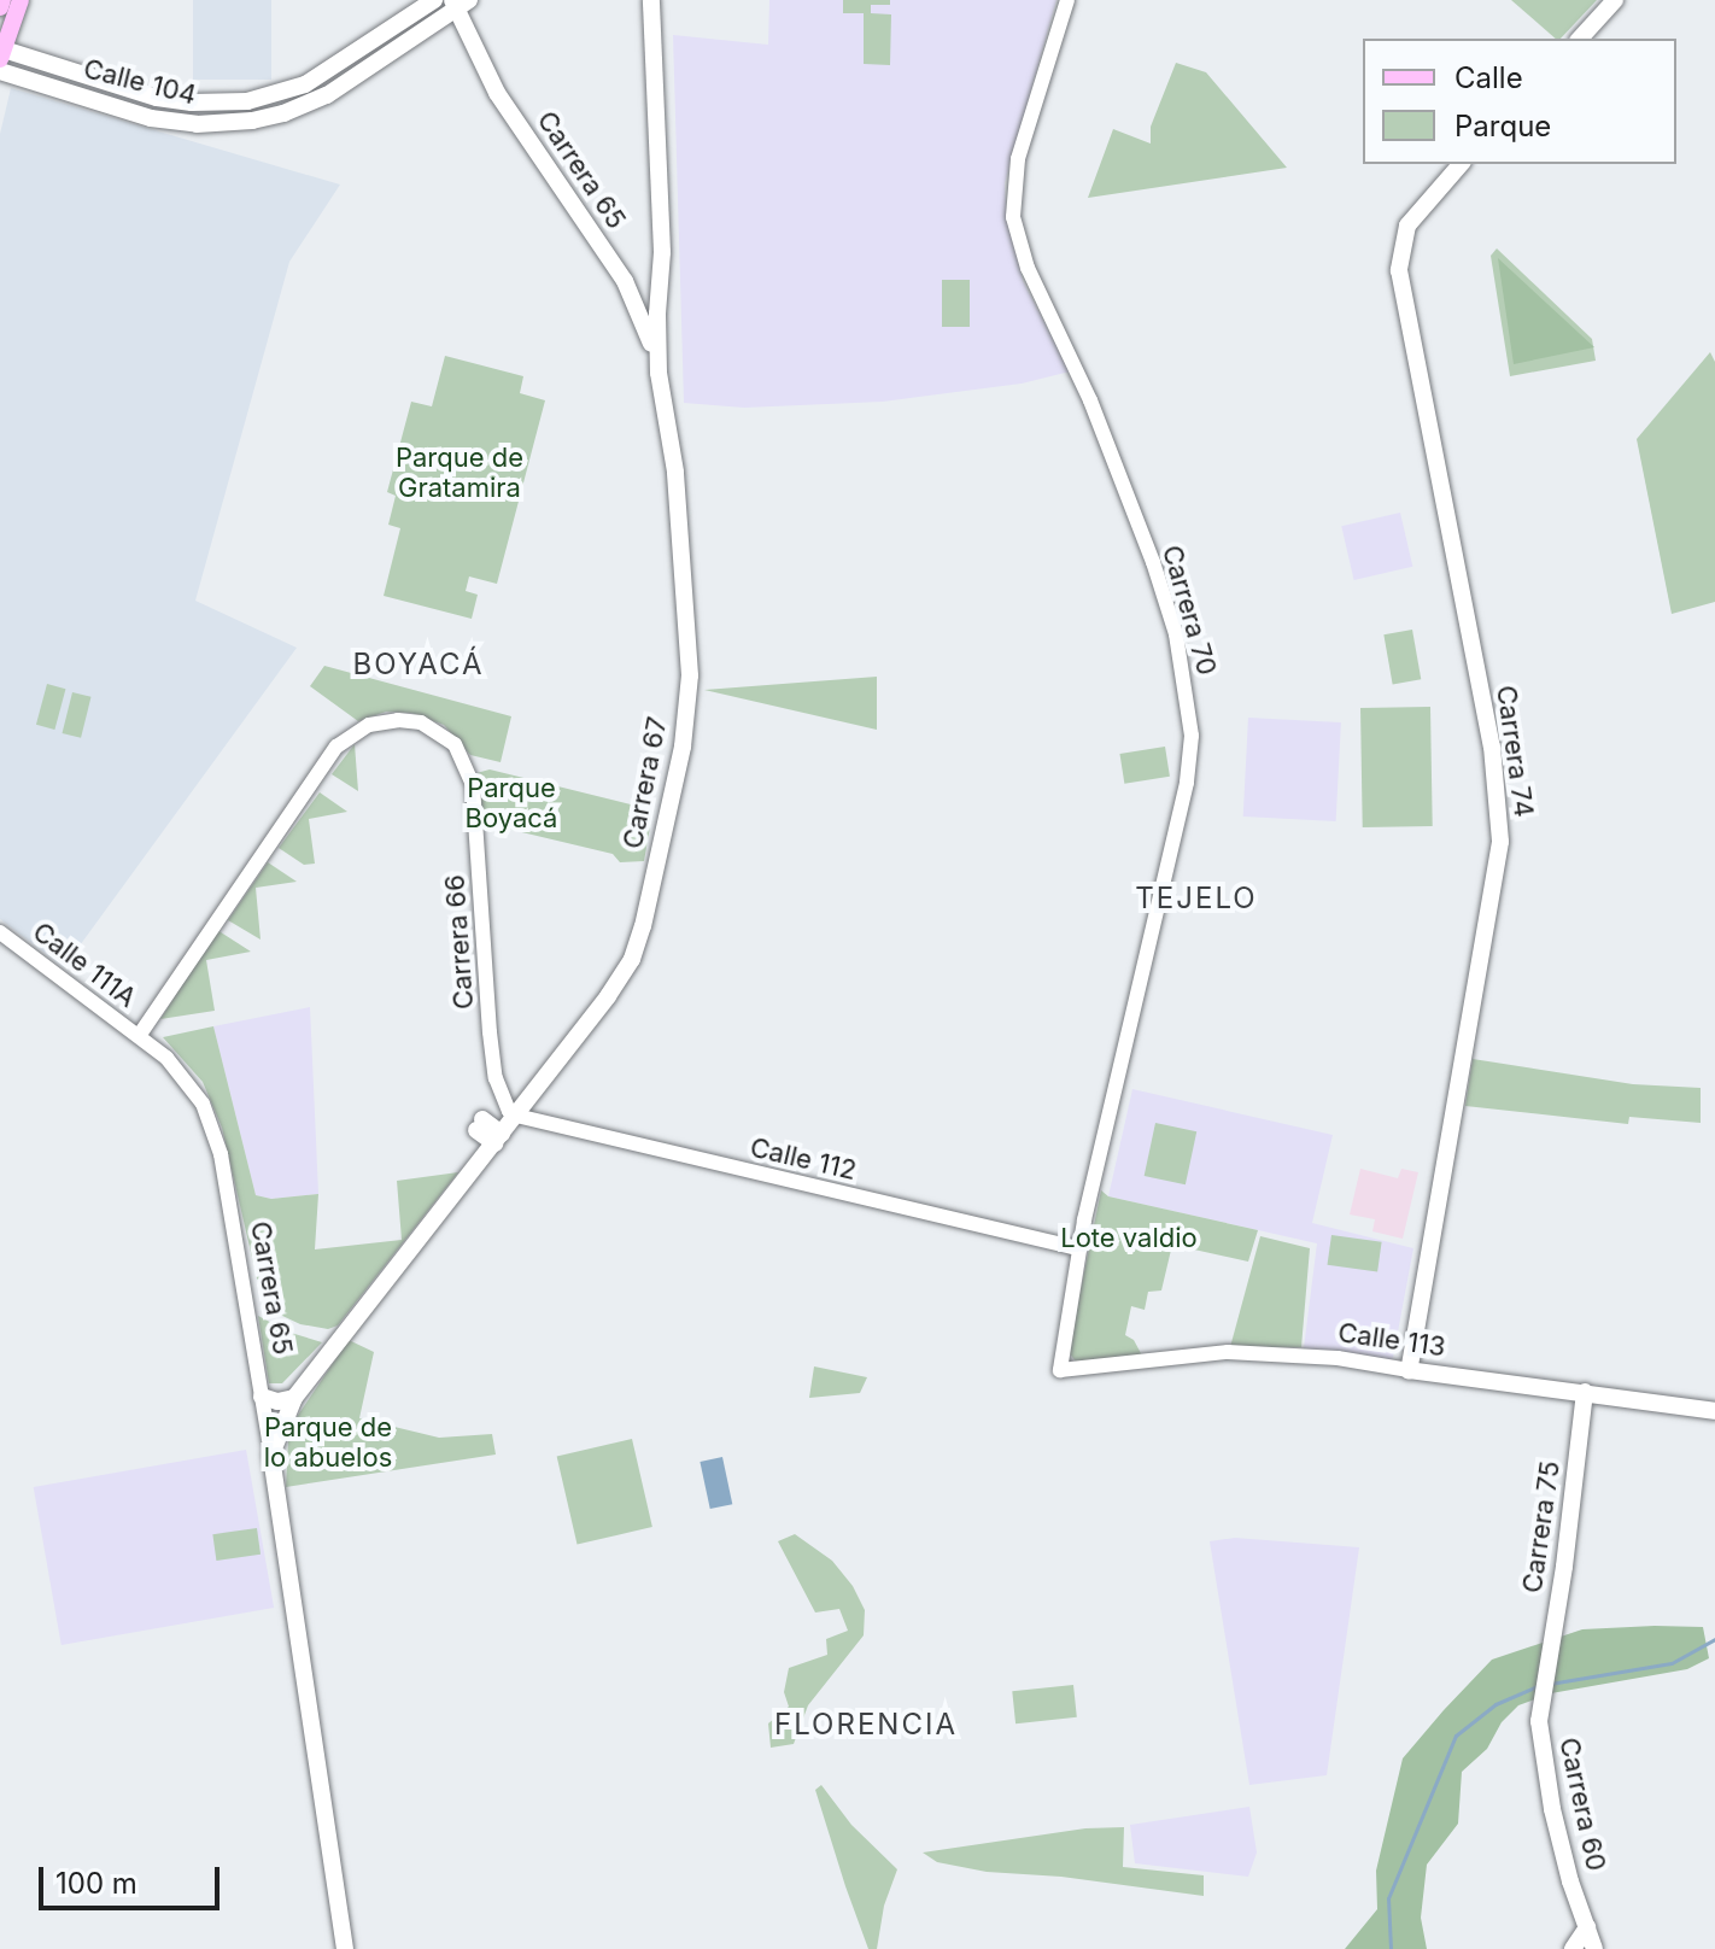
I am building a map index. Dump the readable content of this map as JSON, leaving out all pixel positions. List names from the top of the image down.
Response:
{
  "streets": {
    "main road": [
      "Calle 104",
      "Carrera 65",
      "Carrera 74",
      "Carrera 67",
      "Calle 113",
      "Carrera 75",
      "Carrera 60"
    ],
    "street": [
      "Carrera 70",
      "Carrera 66",
      "Calle 111A",
      "Calle 112"
    ]
  },
  "crossings": [
    ["Calle 104", "Carrera 65"],
    ["Carrera 65", "Carrera 67"],
    ["Carrera 65", "Carrera 66"],
    ["Carrera 65", "Calle 111A"],
    ["Carrera 70", "Calle 112"],
    ["Carrera 70", "Calle 113"],
    ["Carrera 74", "Calle 113"],
    ["Carrera 67", "Carrera 66"],
    ["Carrera 67", "Calle 112"],
    ["Carrera 66", "Calle 111A"],
    ["Carrera 66", "Calle 112"],
    ["Calle 113", "Carrera 75"],
    ["Carrera 75", "Carrera 60"]
  ],
  "districts": ["BOYACÁ", "TEJELO", "FLORENCIA"],
  "parks": [
    "Parque de Gratamira",
    "Parque Boyacá",
    "Lote valdio",
    "Parque de lo abuelos"
  ],
  "legend": ["Calle", "Parque"],
  "scale_bar": "100 m"
}
